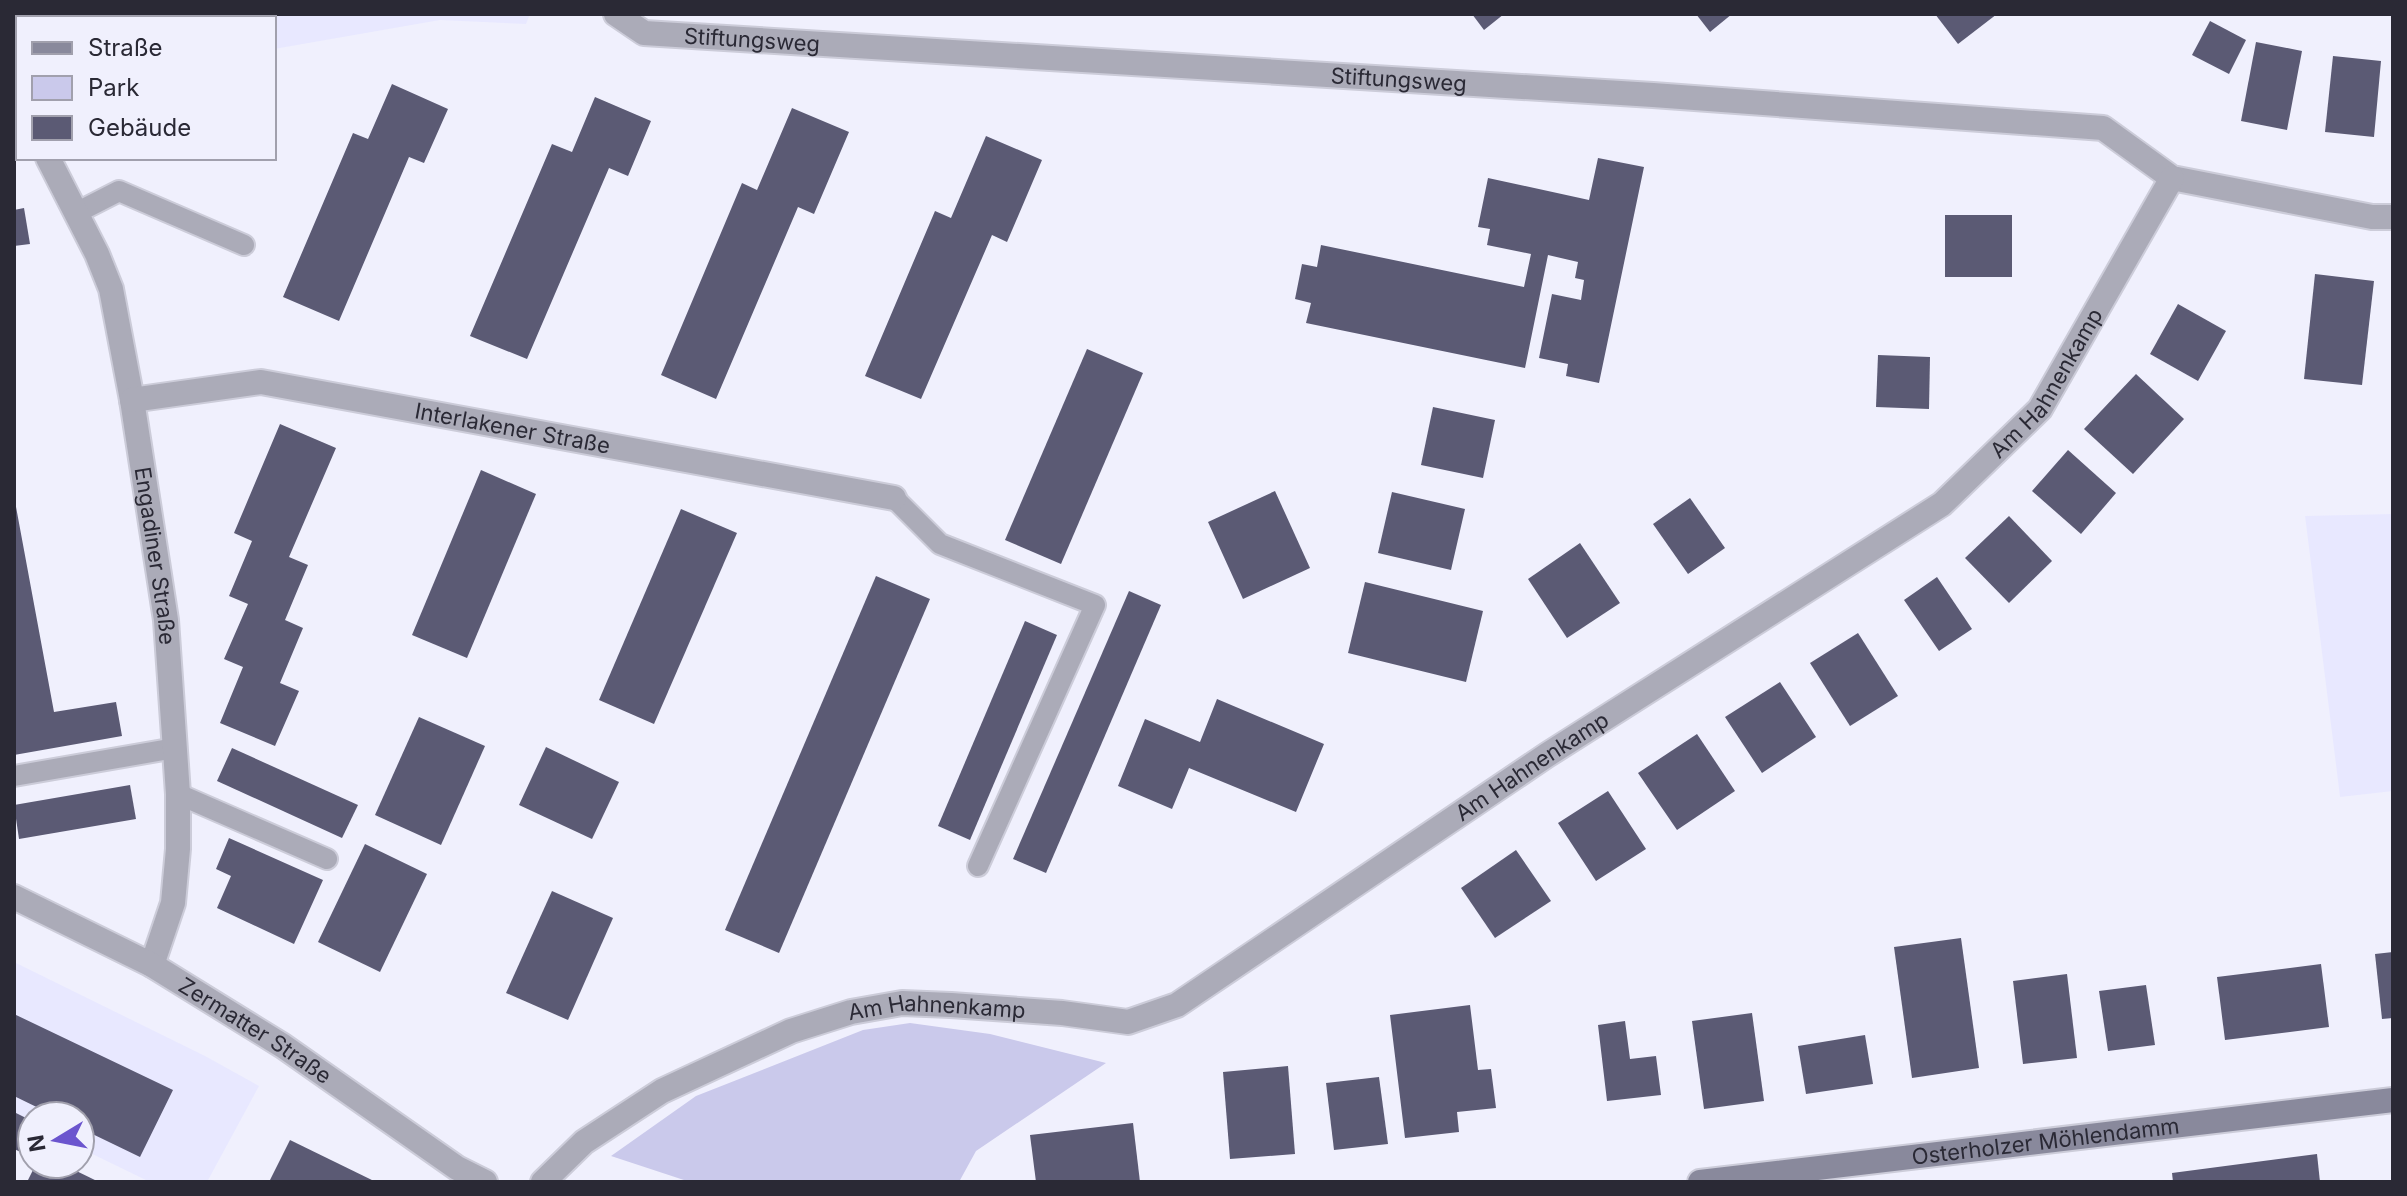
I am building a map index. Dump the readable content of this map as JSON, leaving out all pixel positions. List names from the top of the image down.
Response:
{
  "streets": {
    "main road": ["Osterholzer Möhlendamm"],
    "street": [
      "Stiftungsweg",
      "Am Hahnenkamp",
      "Interlakener Straße",
      "Engadiner Straße",
      "Zermatter Straße"
    ]
  },
  "crossings": [
    ["Stiftungsweg", "Am Hahnenkamp"],
    ["Interlakener Straße", "Engadiner Straße"],
    ["Engadiner Straße", "Zermatter Straße"]
  ],
  "legend": ["Straße", "Park", "Gebäude"],
  "north": "left"
}
